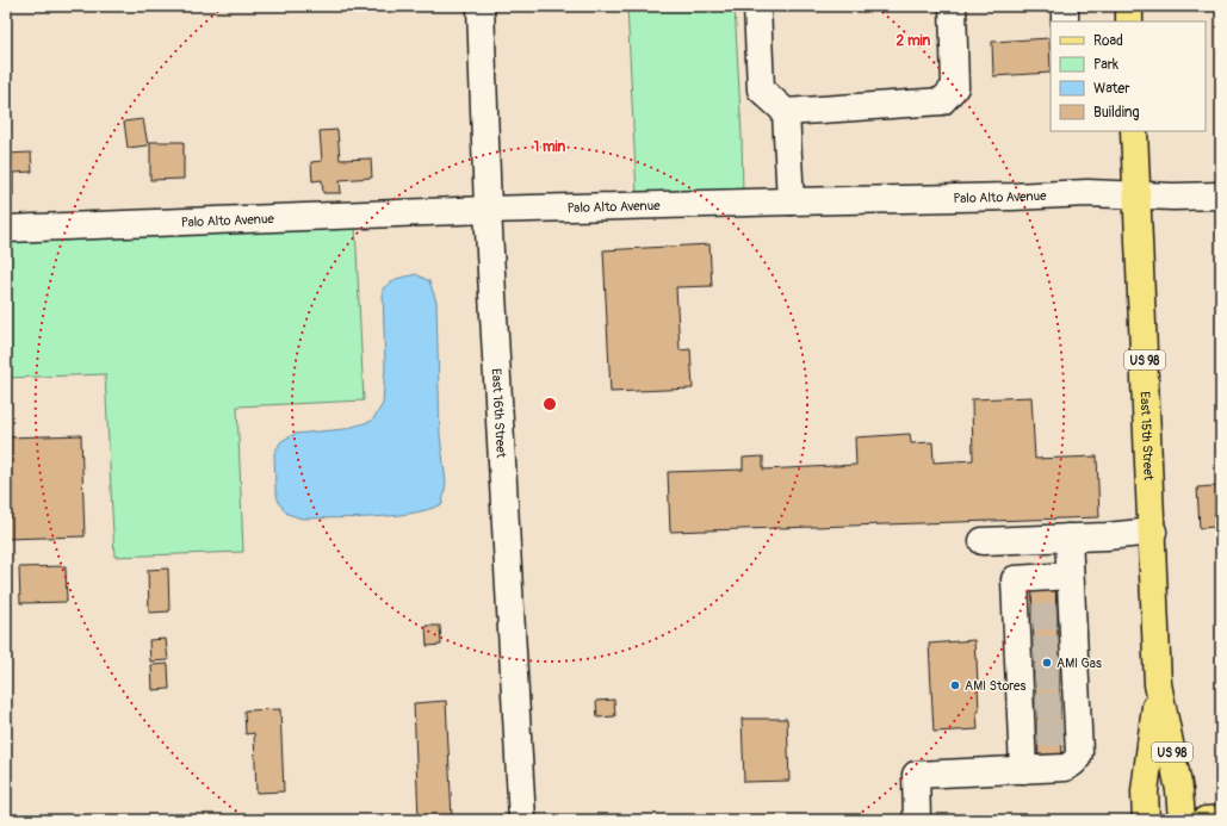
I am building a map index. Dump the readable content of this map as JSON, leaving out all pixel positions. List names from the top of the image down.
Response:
{
  "streets": {
    "main road": ["US 98", "East 15th Street"],
    "street": ["Palo Alto Avenue", "East 16th Street"]
  },
  "crossings": [
    ["Palo Alto Avenue", "East 16th Street"],
    ["Palo Alto Avenue", "East 15th Street"]
  ],
  "places": ["AMI Gas", "AMI Stores"],
  "legend": [
    "Road",
    "Park",
    "Water",
    "Building"
  ],
  "rings": ["2 min", "1 min"]
}
